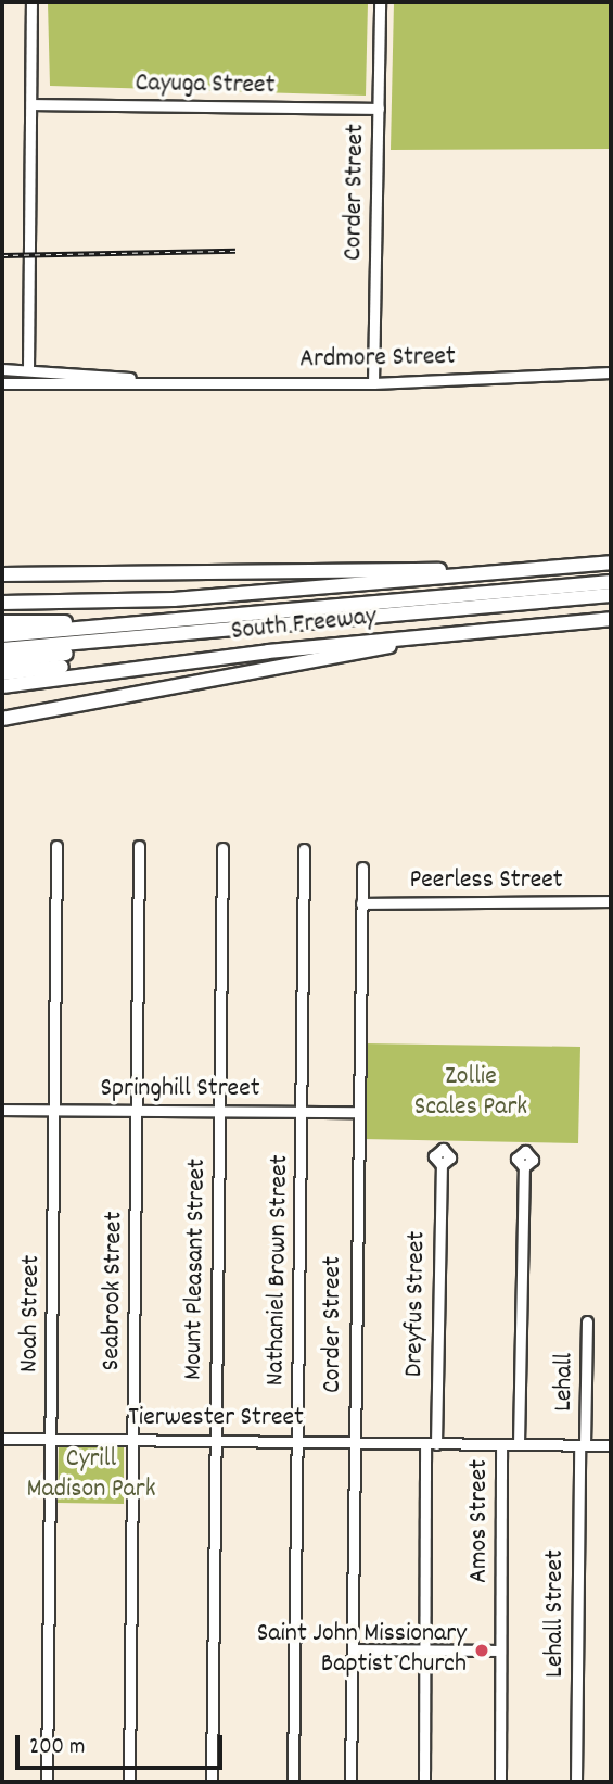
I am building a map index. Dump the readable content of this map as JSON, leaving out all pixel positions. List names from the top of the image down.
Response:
{
  "streets": {
    "highway": ["South Freeway"],
    "street": [
      "Cayuga Street",
      "Corder Street",
      "Ardmore Street",
      "Peerless Street",
      "Springhill Street",
      "Mount Pleasant Street",
      "Nathaniel Brown Street",
      "Seabrook Street",
      "Dreyfus Street",
      "Noah Street",
      "Lehall",
      "Tierwester Street",
      "Amos Street",
      "Lehall Street"
    ]
  },
  "crossings": [
    ["Cayuga Street", "Corder Street"],
    ["Corder Street", "Ardmore Street"],
    ["Corder Street", "Peerless Street"],
    ["Corder Street", "Springhill Street"],
    ["Corder Street", "Tierwester Street"],
    ["Springhill Street", "Mount Pleasant Street"],
    ["Springhill Street", "Nathaniel Brown Street"],
    ["Springhill Street", "Seabrook Street"],
    ["Springhill Street", "Noah Street"],
    ["Mount Pleasant Street", "Tierwester Street"],
    ["Nathaniel Brown Street", "Tierwester Street"],
    ["Seabrook Street", "Tierwester Street"],
    ["Dreyfus Street", "Tierwester Street"],
    ["Noah Street", "Tierwester Street"],
    ["Lehall", "Tierwester Street"],
    ["Lehall", "Lehall Street"],
    ["Tierwester Street", "Amos Street"],
    ["Tierwester Street", "Lehall Street"]
  ],
  "parks": ["Zollie Scales Park", "Cyrill Madison Park"],
  "places": ["Saint John Missionary Baptist Church"],
  "scale_bar": "200 m"
}
